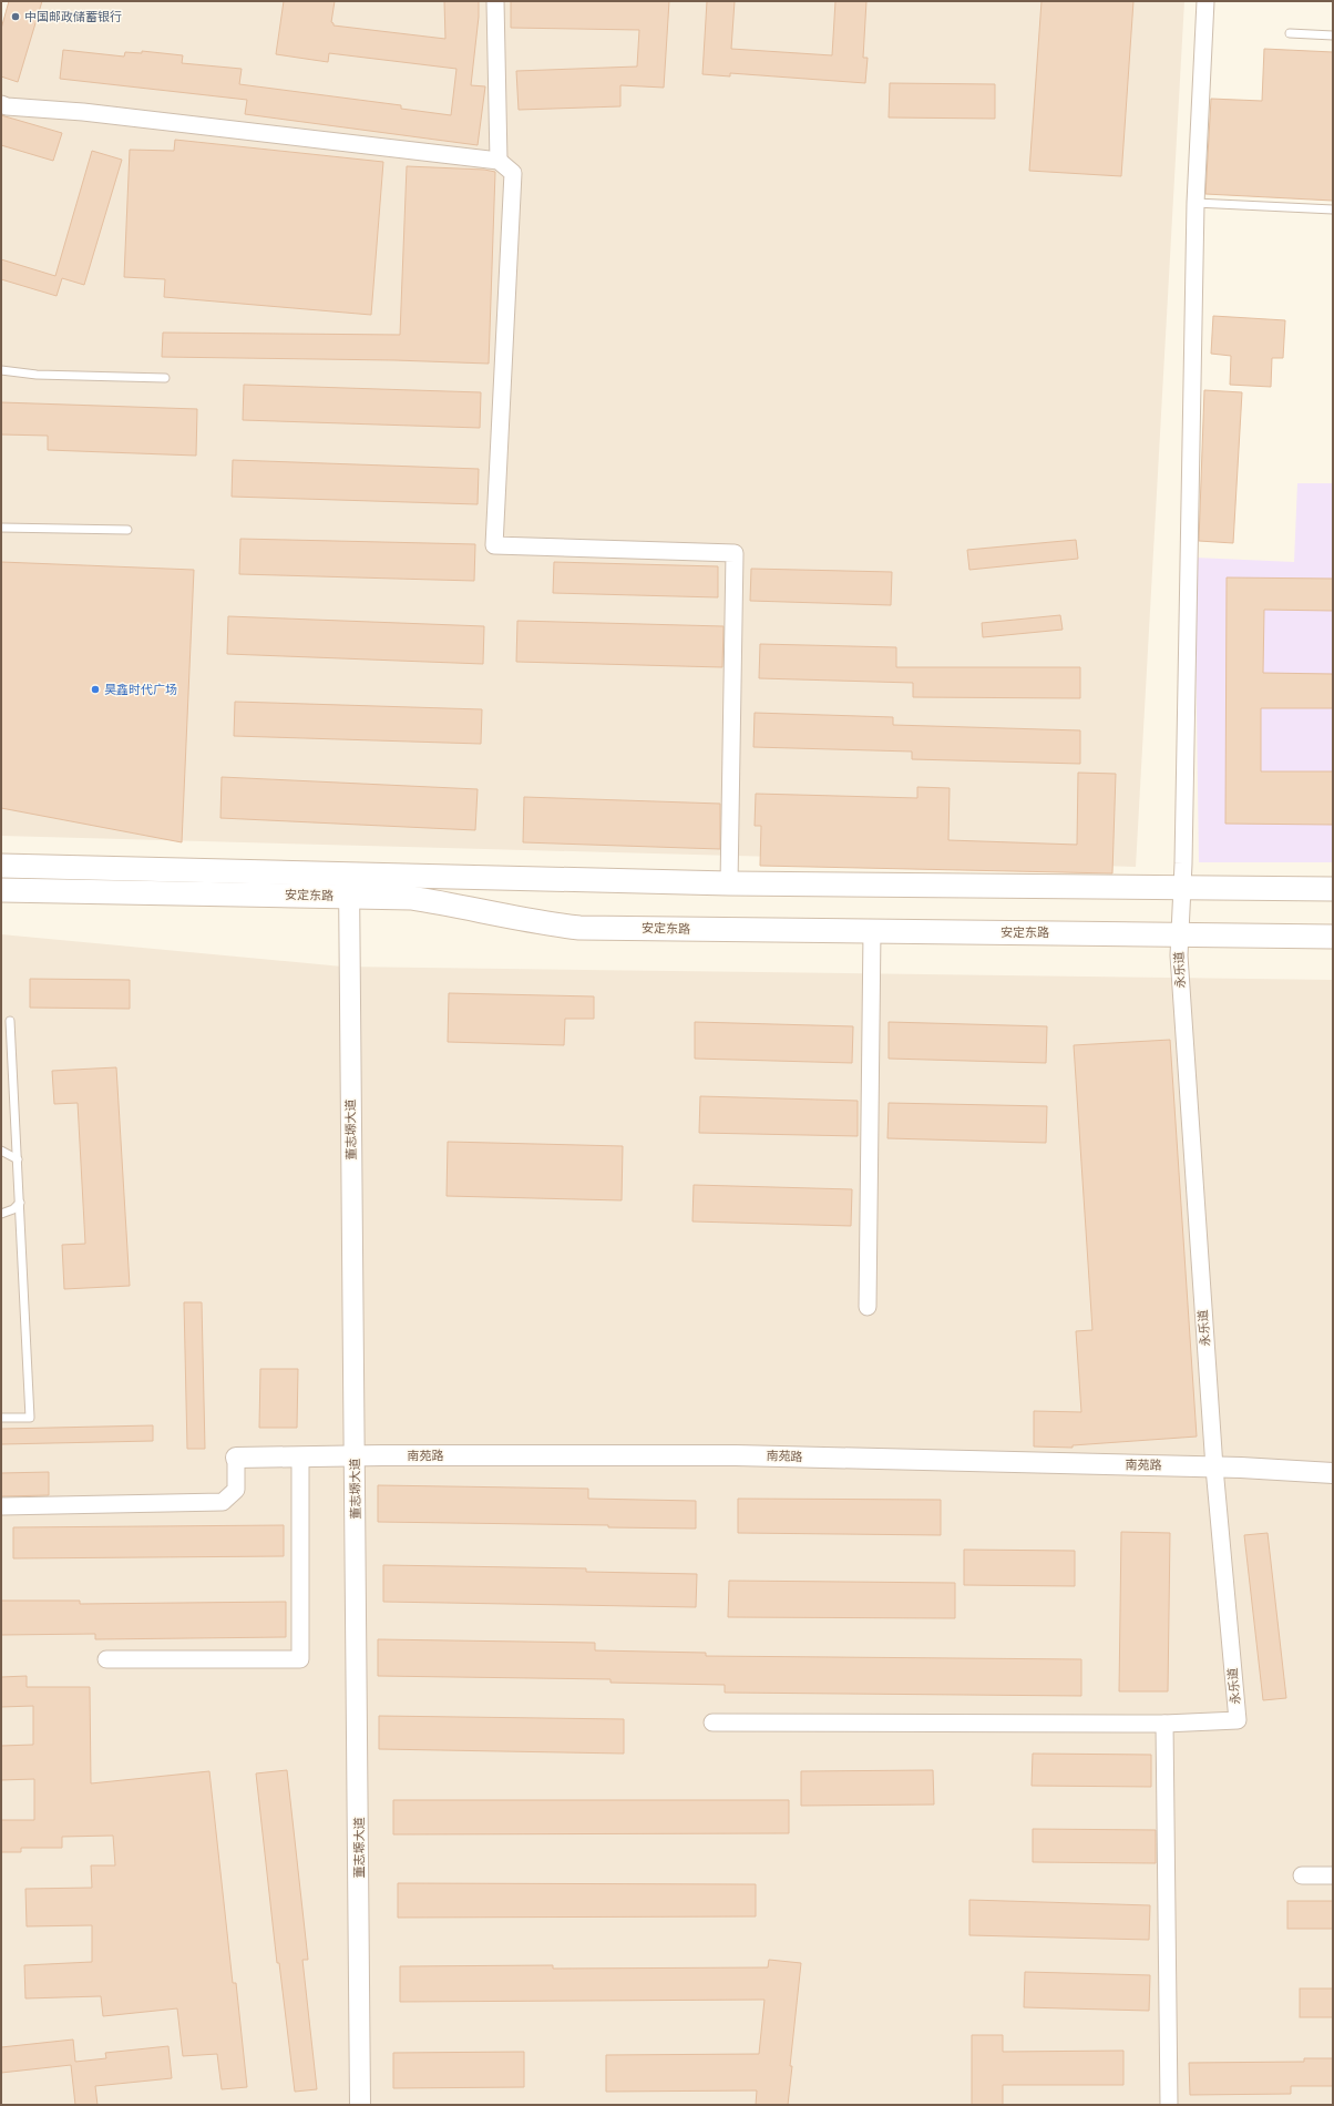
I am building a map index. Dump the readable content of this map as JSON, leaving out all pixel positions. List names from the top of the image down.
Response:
{
  "streets": {
    "main road": ["安定东路"],
    "street": ["永乐道", "董志塬大道", "南苑路"]
  },
  "crossings": [
    ["安定东路", "永乐道"],
    ["安定东路", "董志塬大道"],
    ["永乐道", "南苑路"],
    ["董志塬大道", "南苑路"]
  ],
  "places": ["中国邮政储蓄银行", "昊鑫时代广场"]
}
